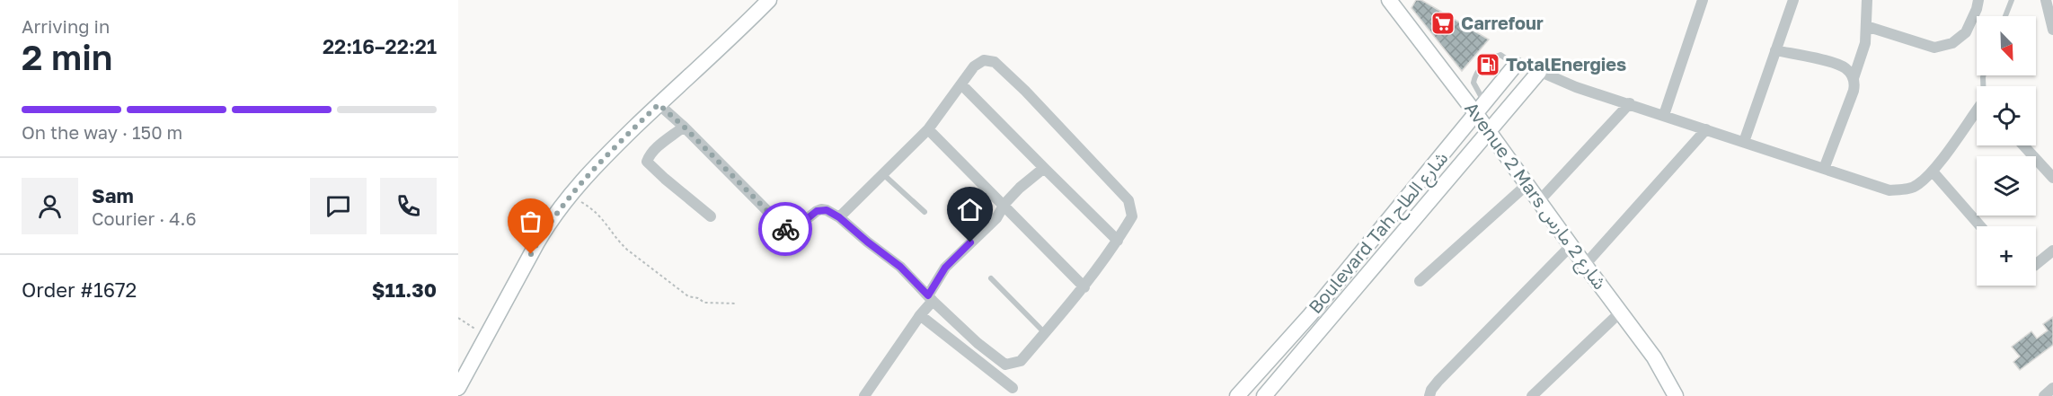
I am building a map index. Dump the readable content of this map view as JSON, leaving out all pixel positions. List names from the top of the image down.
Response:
{
  "streets": {
    "street": ["Avenue 2 Mars شارع 2 مارس", "Boulevard Tah شارع الطاح"]
  },
  "crossings": [
    ["Avenue 2 Mars شارع 2 مارس", "Boulevard Tah شارع الطاح"]
  ],
  "places": {
    "supermarket": ["Carrefour"],
    "fuel station": ["TotalEnergies"]
  },
  "north": "bottom right",
  "page": {
    "heading": ["2 min", "Arriving in", "22:16–22:21"],
    "panel": [
      "Sam",
      "Courier · 4.6",
      "Order #1672",
      "$11.30"
    ],
    "map_buttons": "+",
    "bar": "On the way · 150 m"
  }
}
